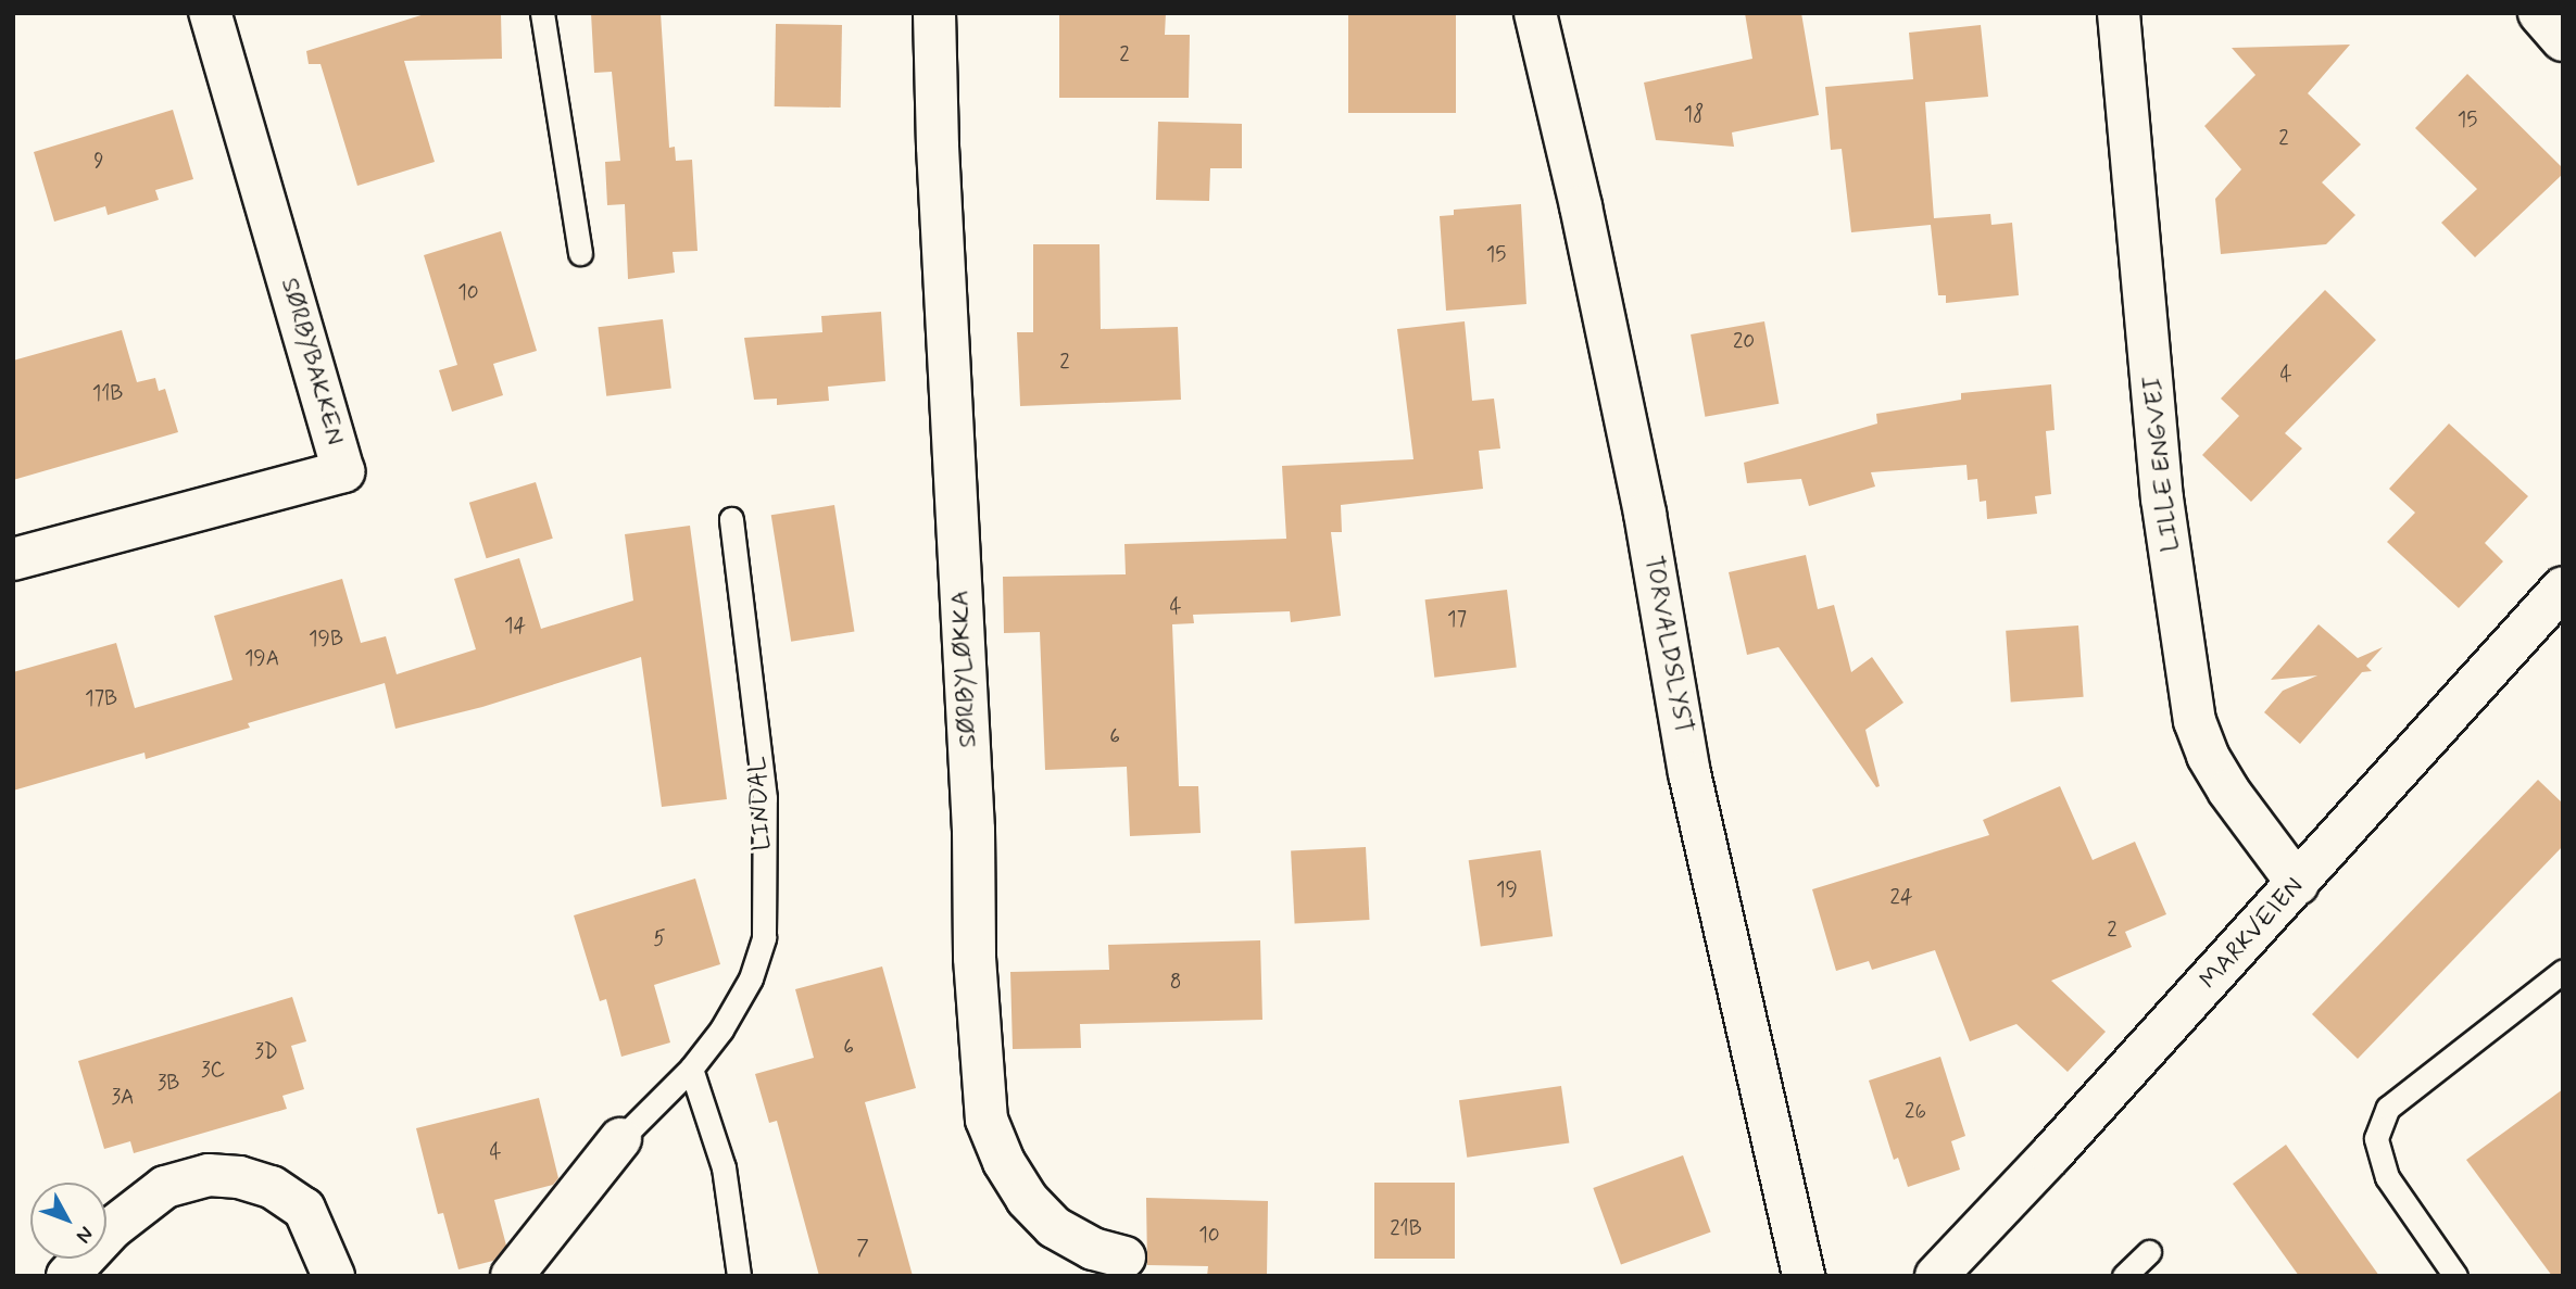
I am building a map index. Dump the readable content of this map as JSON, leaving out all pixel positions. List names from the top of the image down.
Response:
{
  "streets": {
    "street": [
      "SØRBYBAKKEN",
      "LILLE ENGVEI",
      "TORVALDSLYST",
      "SØRBYLØKKA",
      "LINDAL",
      "MARKVEIEN"
    ]
  },
  "crossings": [
    ["LILLE ENGVEI", "MARKVEIEN"]
  ],
  "house_numbers": [
    "2",
    "18",
    "15",
    "2",
    "9",
    "15",
    "10",
    "20",
    "2",
    "4",
    "11B",
    "4",
    "17",
    "14",
    "19B",
    "19A",
    "17B",
    "6",
    "19",
    "24",
    "2",
    "5",
    "8",
    "6",
    "3D",
    "3C",
    "3B",
    "3A",
    "26",
    "4",
    "21B",
    "10",
    "7"
  ],
  "north": "bottom right"
}
